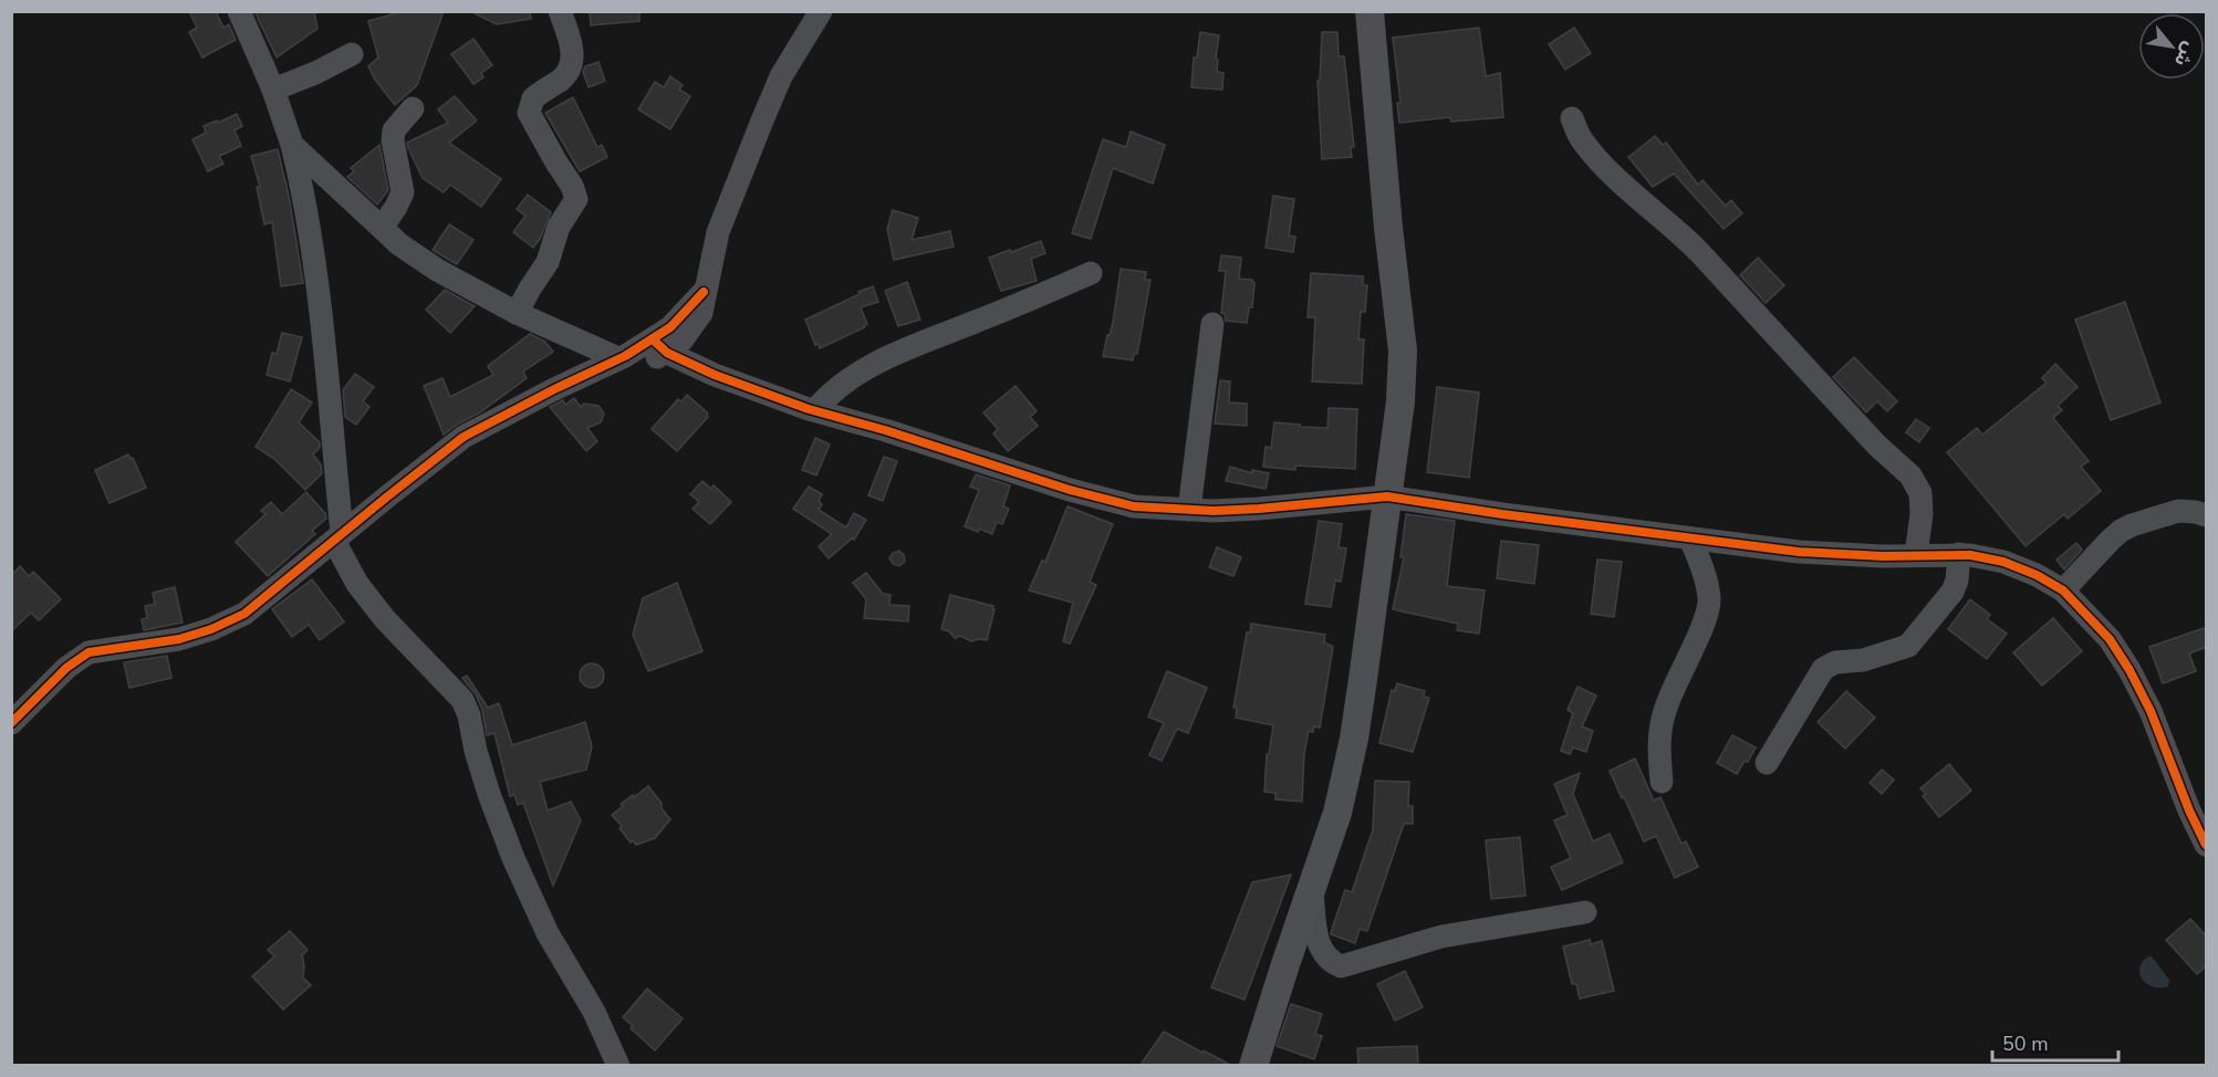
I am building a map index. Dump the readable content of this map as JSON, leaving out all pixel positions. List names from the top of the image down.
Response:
{
  "scale_bar": "50 m",
  "north": "bottom right"
}
